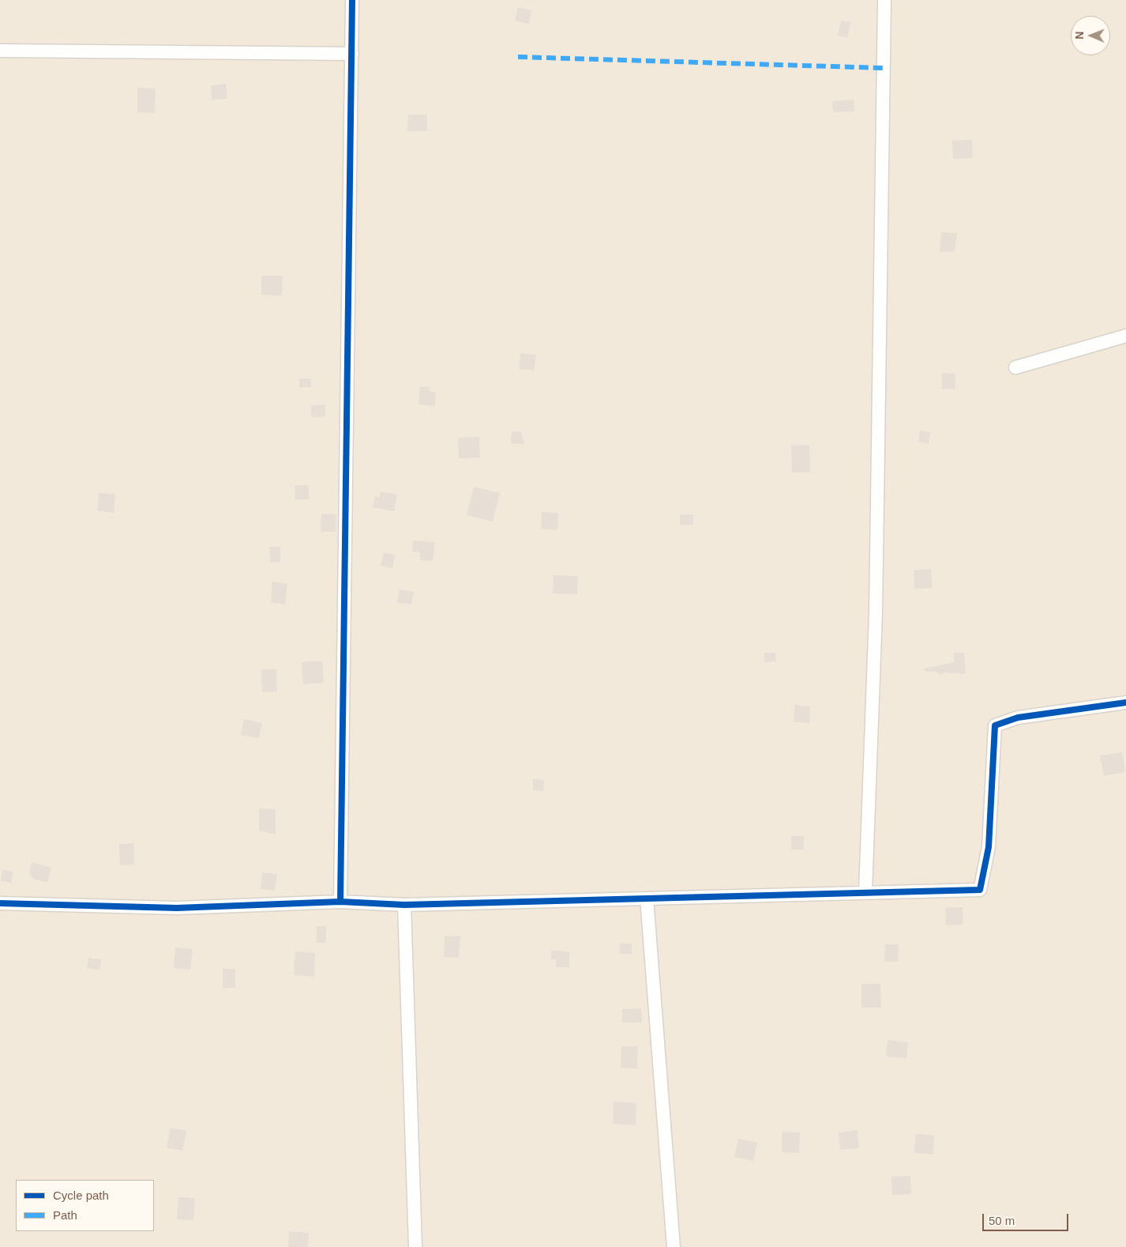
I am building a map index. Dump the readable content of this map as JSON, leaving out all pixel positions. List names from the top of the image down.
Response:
{
  "legend": ["Cycle path", "Path"],
  "scale_bar": "50 m",
  "north": "left"
}
